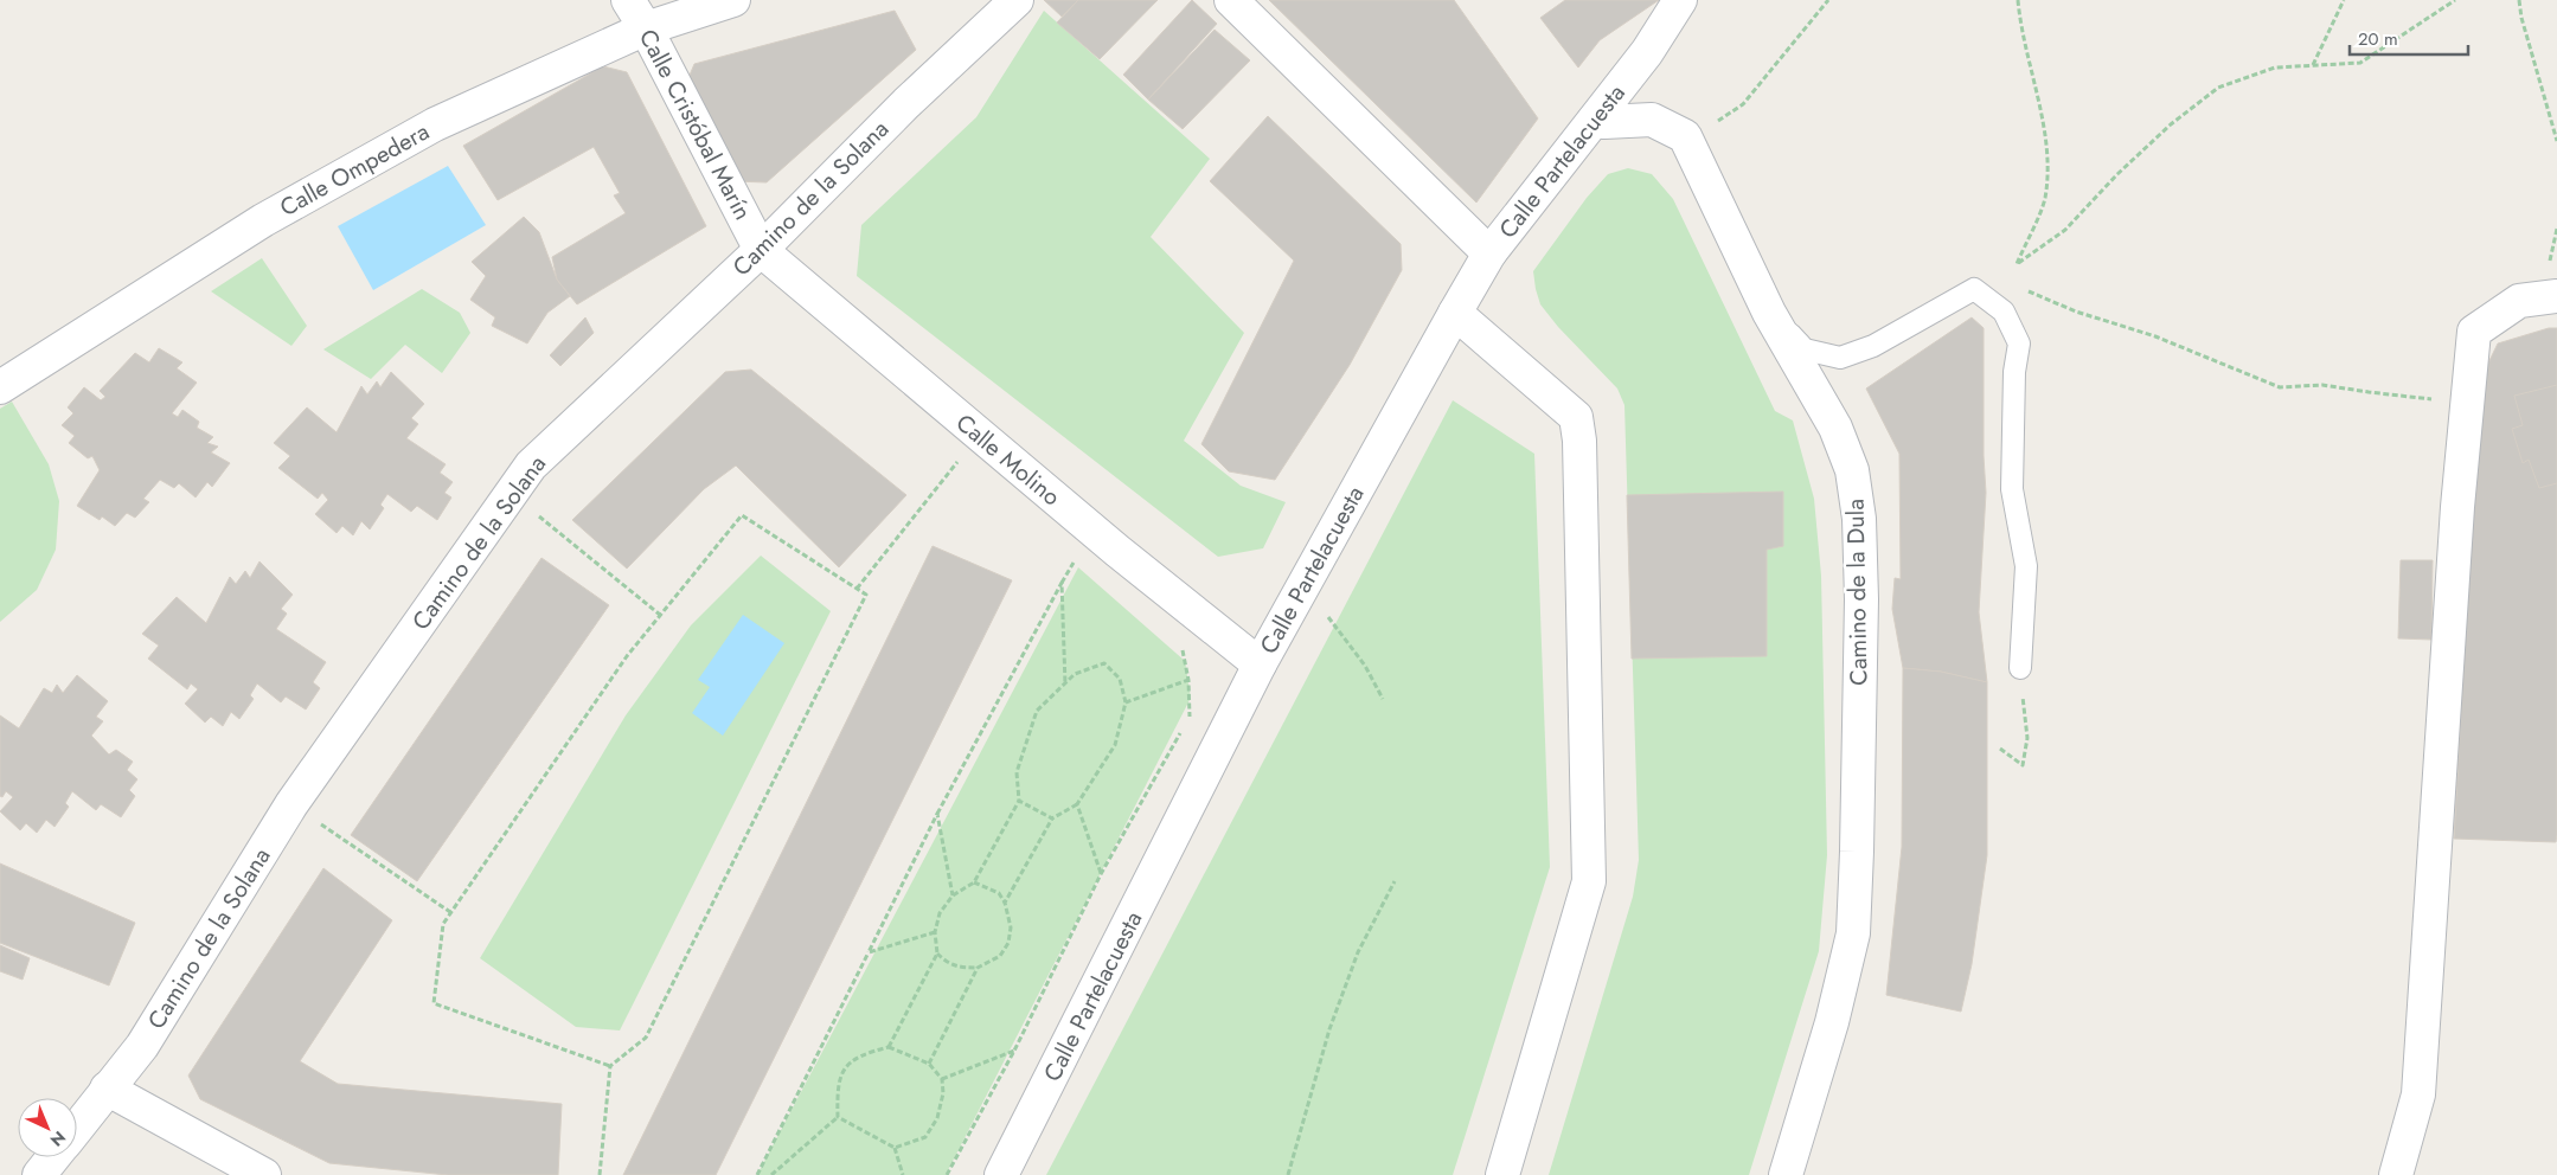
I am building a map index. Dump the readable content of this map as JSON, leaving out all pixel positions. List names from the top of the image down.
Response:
{
  "streets": {
    "street": [
      "Calle Cristóbal Marín",
      "Calle Partelacuesta",
      "Calle Ompedera",
      "Camino de la Solana",
      "Calle Molino",
      "Camino de la Dula"
    ]
  },
  "crossings": [
    ["Calle Cristóbal Marín", "Calle Ompedera"],
    ["Calle Cristóbal Marín", "Camino de la Solana"],
    ["Calle Cristóbal Marín", "Calle Molino"],
    ["Calle Partelacuesta", "Calle Molino"],
    ["Camino de la Solana", "Calle Molino"]
  ],
  "scale_bar": "20 m",
  "north": "bottom right"
}
